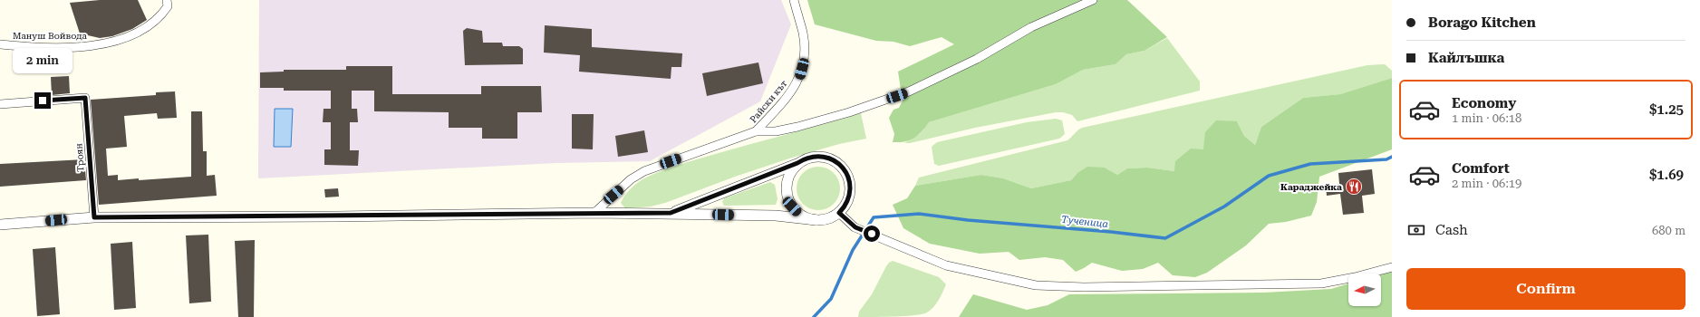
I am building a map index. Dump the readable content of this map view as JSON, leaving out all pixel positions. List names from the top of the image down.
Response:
{
  "streets": {
    "street": ["Мануш Войвода", "Райски кът", "Троян"]
  },
  "water": ["Тученица"],
  "places": {
    "restaurant": ["Караджейка"]
  },
  "north": "left",
  "page": {
    "banner": ["Borago Kitchen", "Кайлъшка"],
    "bubble": "2 min",
    "list": [
      {
        "name": "Economy",
        "note": "1 min · 06:18",
        "value": "$1.25"
      },
      {
        "name": "Comfort",
        "note": "2 min · 06:19",
        "value": "$1.69"
      }
    ],
    "pay": ["Cash", "680 m"],
    "buttons": "Confirm"
  }
}
